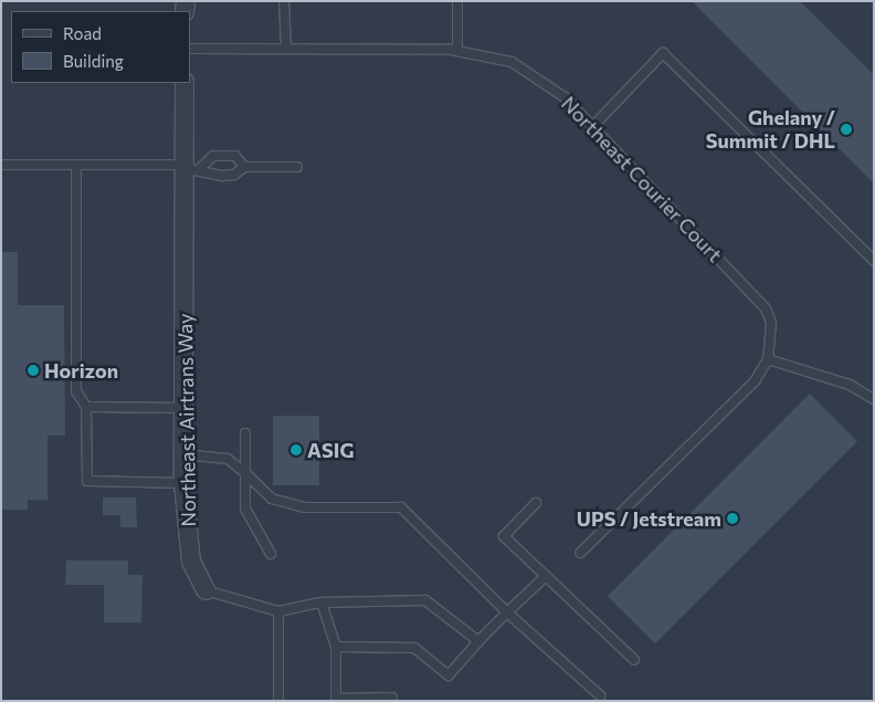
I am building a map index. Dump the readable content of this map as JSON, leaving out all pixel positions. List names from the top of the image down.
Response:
{
  "streets": {
    "street": ["Northeast Airtrans Way"],
    "lane": ["Northeast Courier Court"]
  },
  "places": [
    "Ghelany / Summit / DHL",
    "Horizon",
    "ASIG",
    "UPS / Jetstream"
  ],
  "legend": ["Road", "Building"]
}
